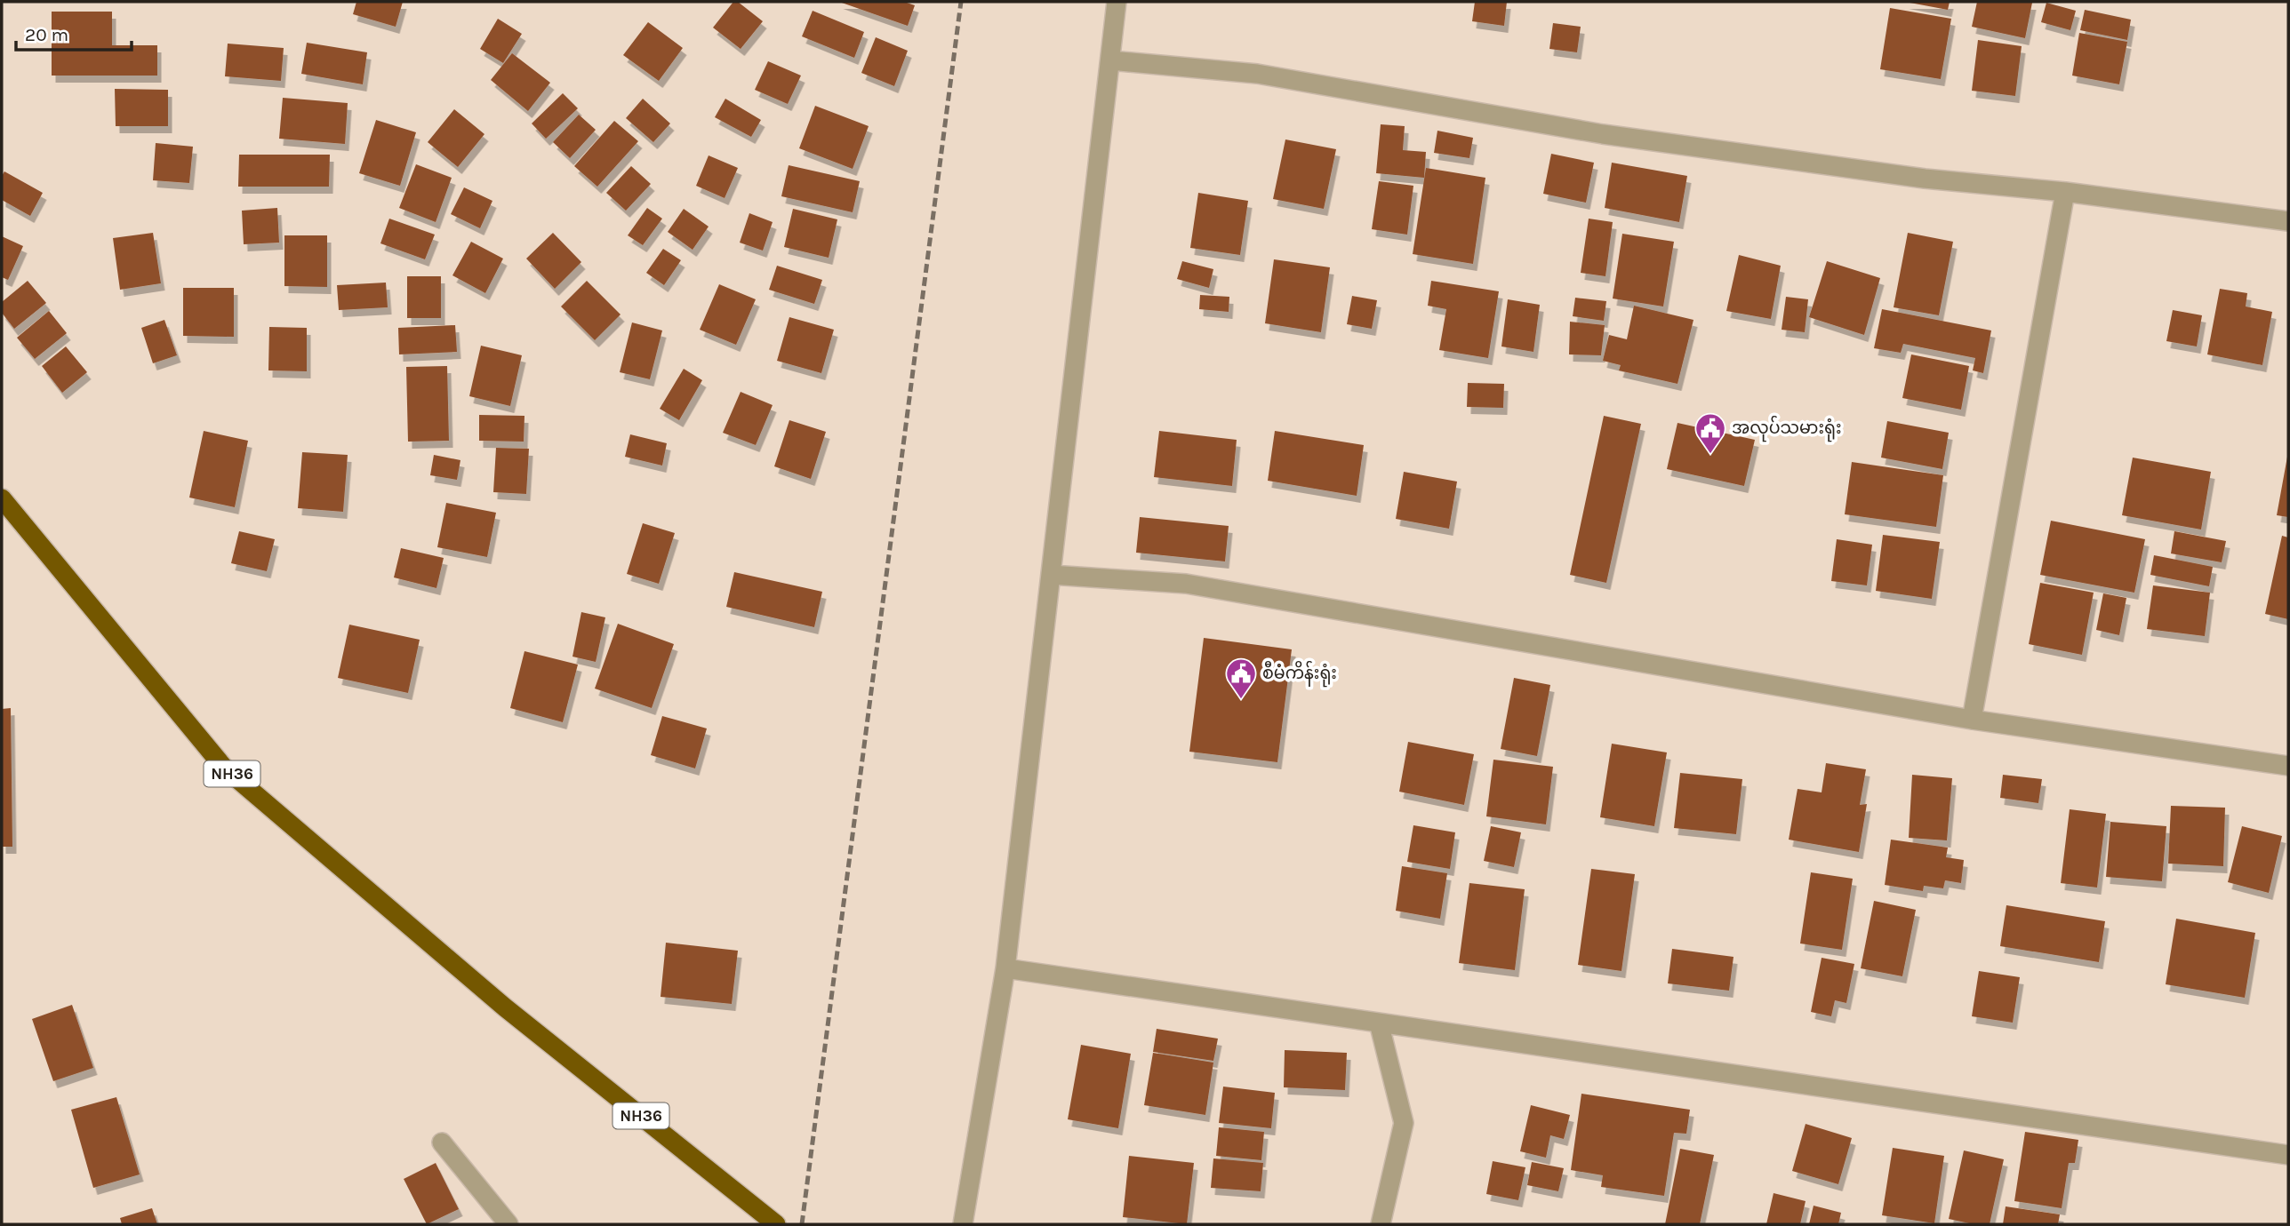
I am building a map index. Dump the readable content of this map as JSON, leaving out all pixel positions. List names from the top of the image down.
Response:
{
  "streets": {
    "highway": ["NH36"]
  },
  "places": {
    "public building": ["အလုပ်သမားရုံး", "စီမံကိန်းရုံး‌"]
  },
  "scale_bar": "20 m"
}
